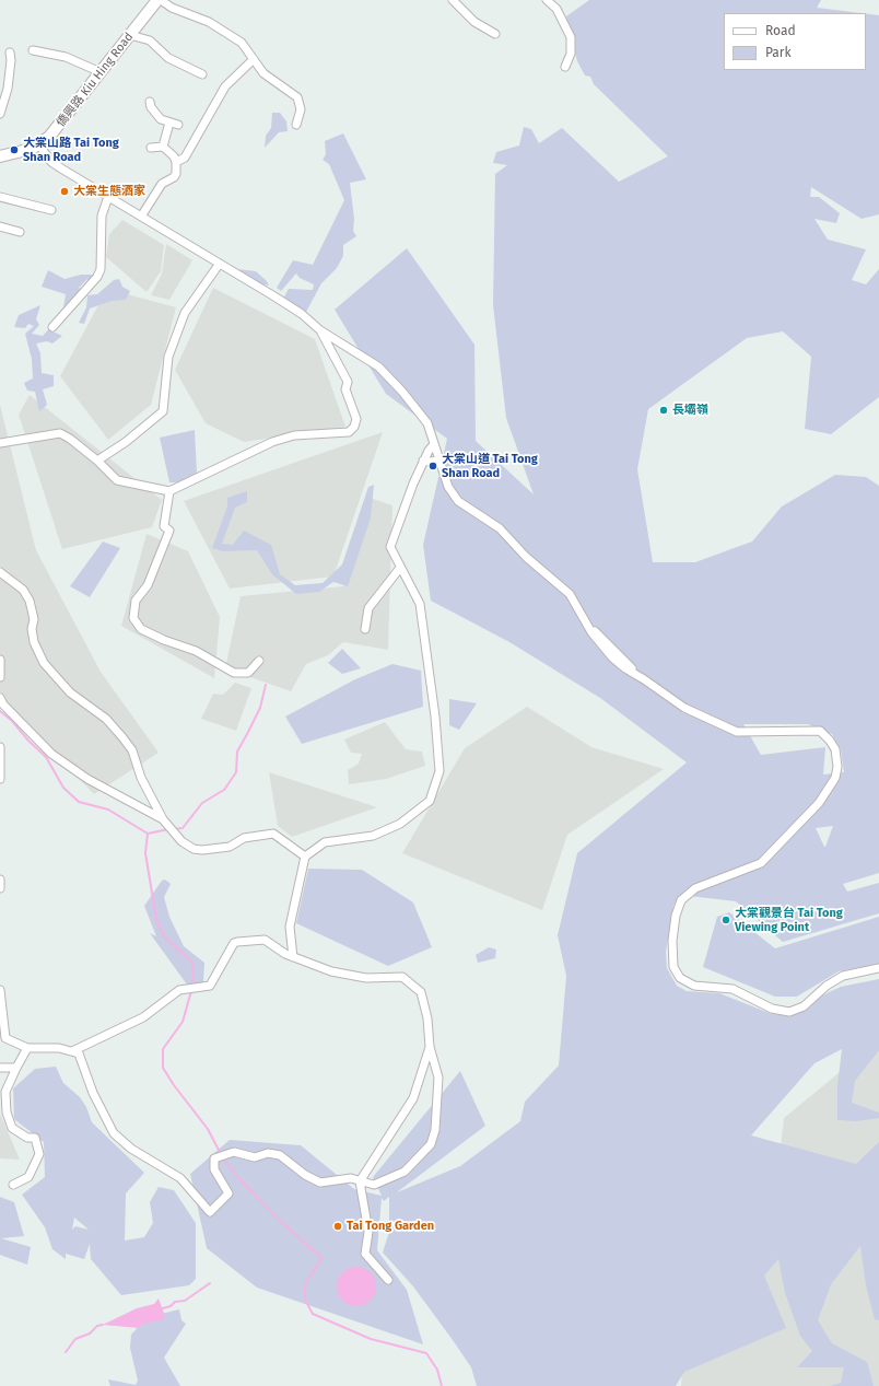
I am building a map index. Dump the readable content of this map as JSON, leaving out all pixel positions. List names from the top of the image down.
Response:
{
  "streets": {
    "street": ["僑興路 Kiu Hing Road"]
  },
  "places": [
    "大棠山路 Tai Tong Shan Road",
    "大棠生態酒家",
    "長壩嶺",
    "大棠山道 Tai Tong Shan Road",
    "大棠觀景台 Tai Tong Viewing Point",
    "Tai Tong Garden"
  ],
  "legend": ["Road", "Park"]
}
